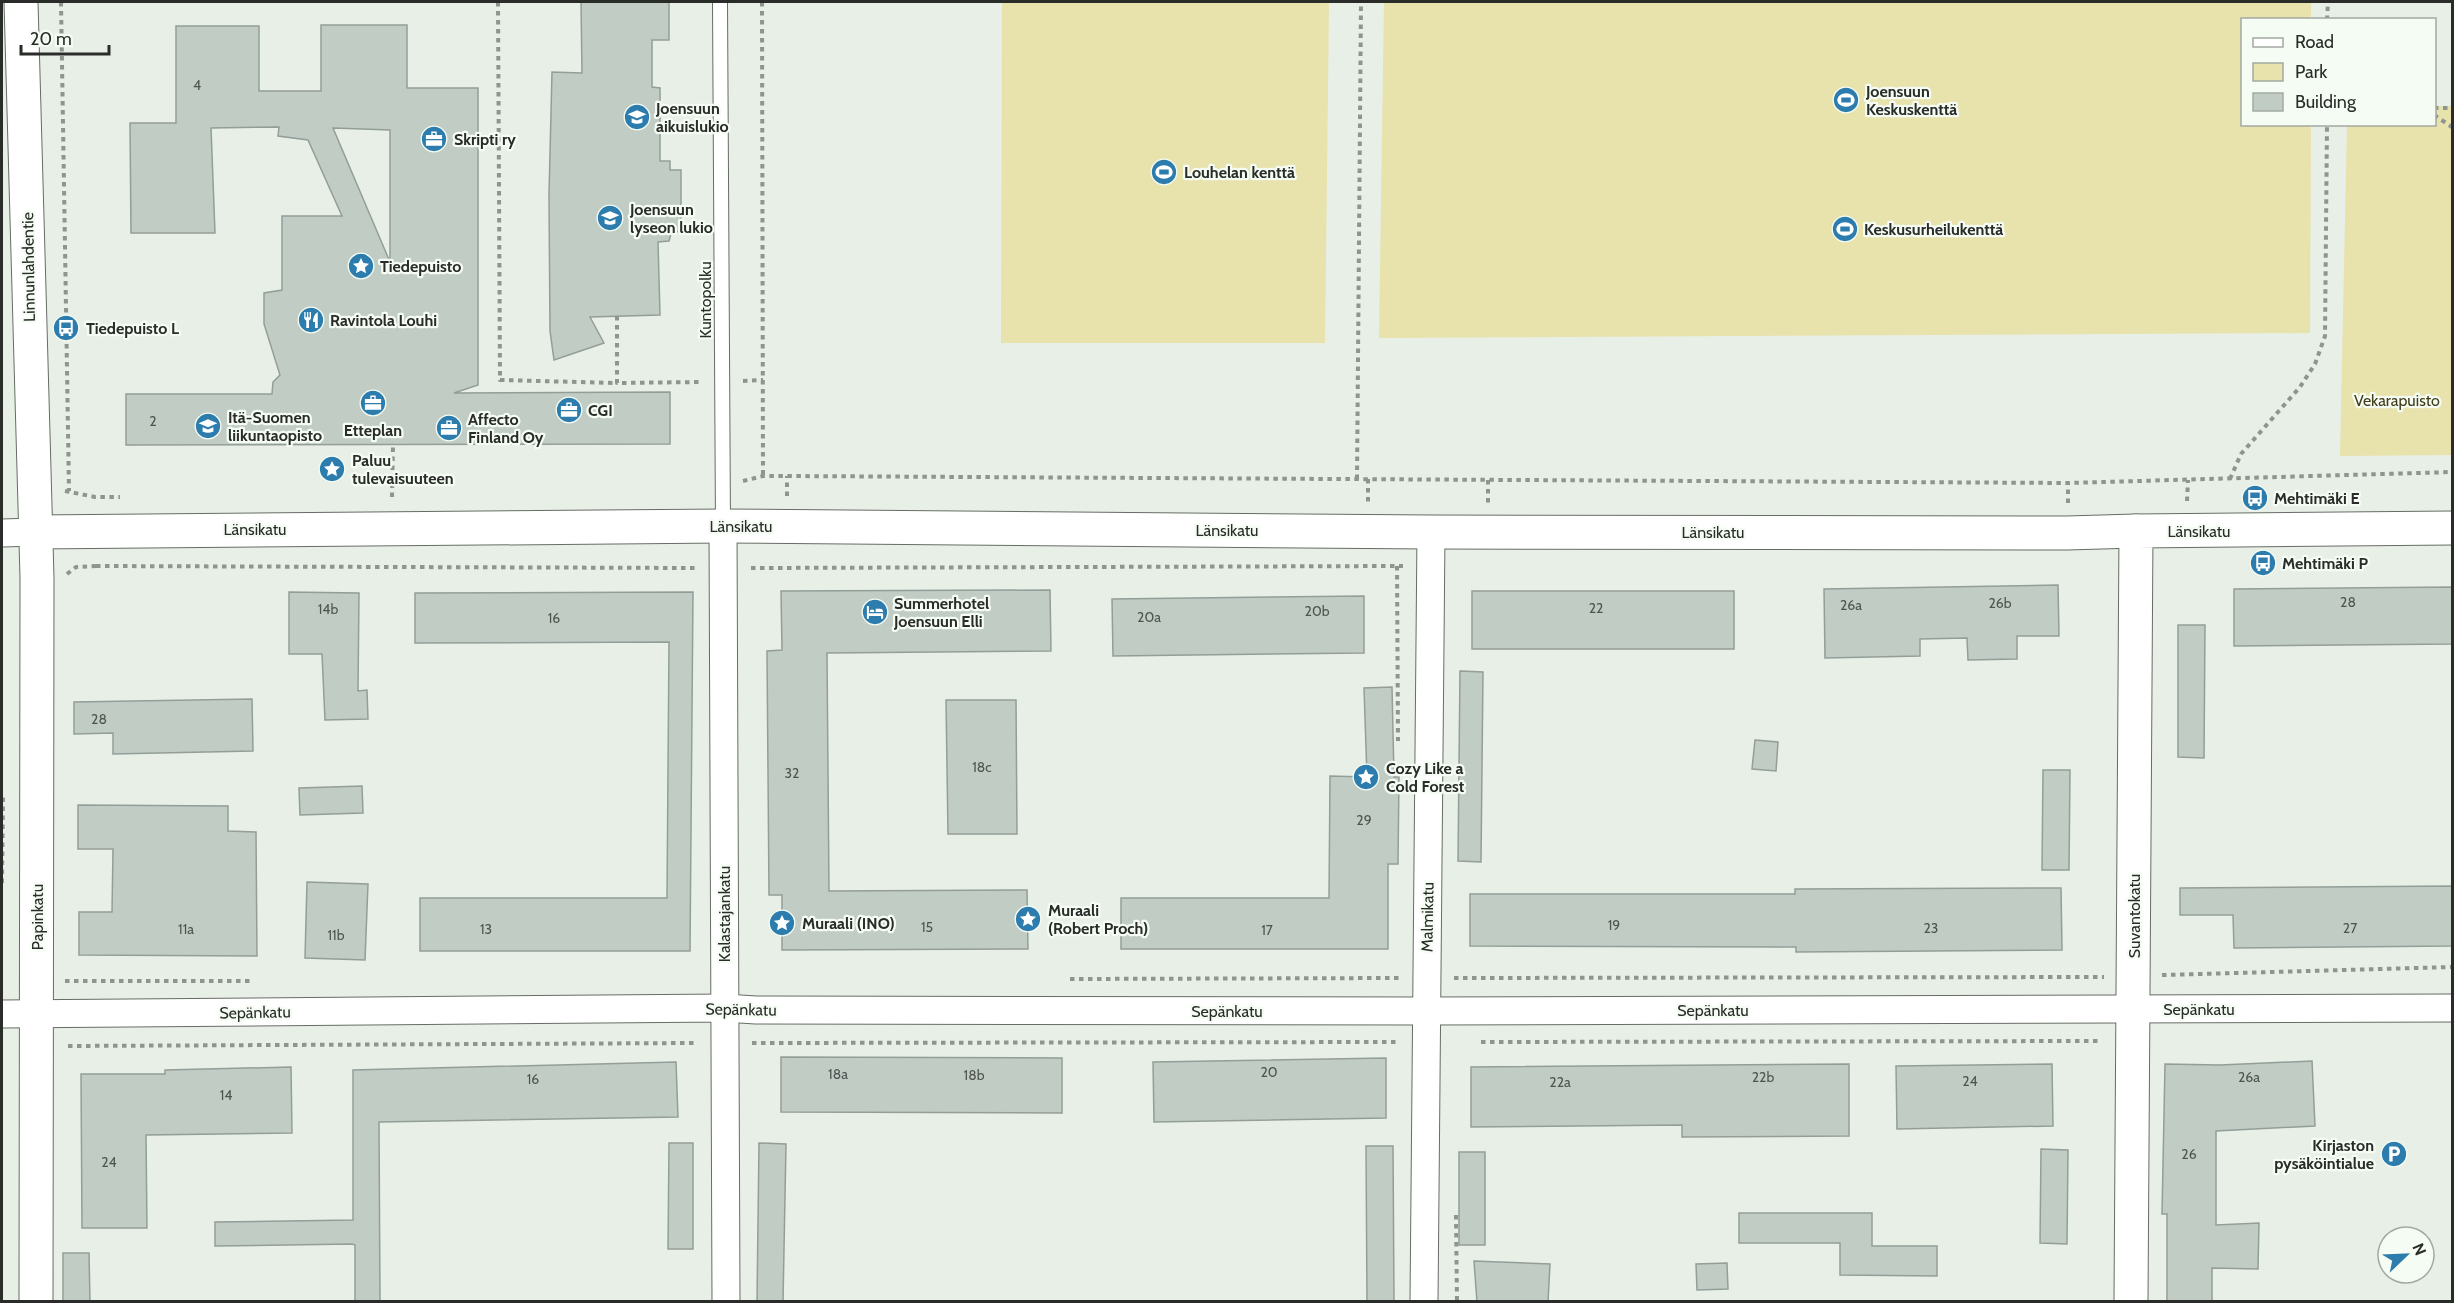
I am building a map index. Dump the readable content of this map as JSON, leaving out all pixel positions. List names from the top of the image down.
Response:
{
  "streets": {
    "street": [
      "Linnunlahdentie",
      "Länsikatu",
      "Kalastajankatu",
      "Suvantokatu",
      "Papinkatu",
      "Malmikatu",
      "Sepänkatu"
    ],
    "lane": ["Kuntopolku"]
  },
  "crossings": [
    ["Linnunlahdentie", "Länsikatu"],
    ["Linnunlahdentie", "Papinkatu"],
    ["Kuntopolku", "Länsikatu"],
    ["Kuntopolku", "Kalastajankatu"],
    ["Länsikatu", "Kalastajankatu"],
    ["Länsikatu", "Suvantokatu"],
    ["Länsikatu", "Papinkatu"],
    ["Länsikatu", "Malmikatu"],
    ["Kalastajankatu", "Sepänkatu"],
    ["Suvantokatu", "Sepänkatu"],
    ["Papinkatu", "Sepänkatu"],
    ["Malmikatu", "Sepänkatu"]
  ],
  "parks": ["Vekarapuisto"],
  "places": {
    "sports": ["Joensuun Keskuskenttä", "Louhelan kenttä", "Keskusurheilukenttä"],
    "school or university": ["Joensuun aikuislukio", "Joensuun lyseon lukio", "Itä-Suomen liikuntaopisto"],
    "office": [
      "Skripti ry",
      "Etteplan",
      "CGI",
      "Affecto Finland Oy"
    ],
    "place": [
      "Tiedepuisto",
      "Paluu tulevaisuuteen",
      "Cozy Like a Cold Forest",
      "Muraali (Robert Proch)",
      "Muraali (INO)"
    ],
    "restaurant": ["Ravintola Louhi"],
    "bus stop": ["Tiedepuisto L", "Mehtimäki E", "Mehtimäki P"],
    "hotel": ["Summerhotel Joensuun Elli"],
    "parking": ["Kirjaston pysäköintialue"]
  },
  "house_numbers": [
    "4",
    "2",
    "28",
    "26b",
    "26a",
    "22",
    "14b",
    "20b",
    "20a",
    "16",
    "28",
    "18c",
    "32",
    "29",
    "19",
    "15",
    "23",
    "27",
    "11a",
    "13",
    "17",
    "11b",
    "20",
    "18a",
    "18b",
    "22b",
    "26a",
    "16",
    "24",
    "22a",
    "14",
    "26",
    "24"
  ],
  "legend": ["Road", "Park", "Building"],
  "scale_bar": "20 m",
  "north": "top right"
}
